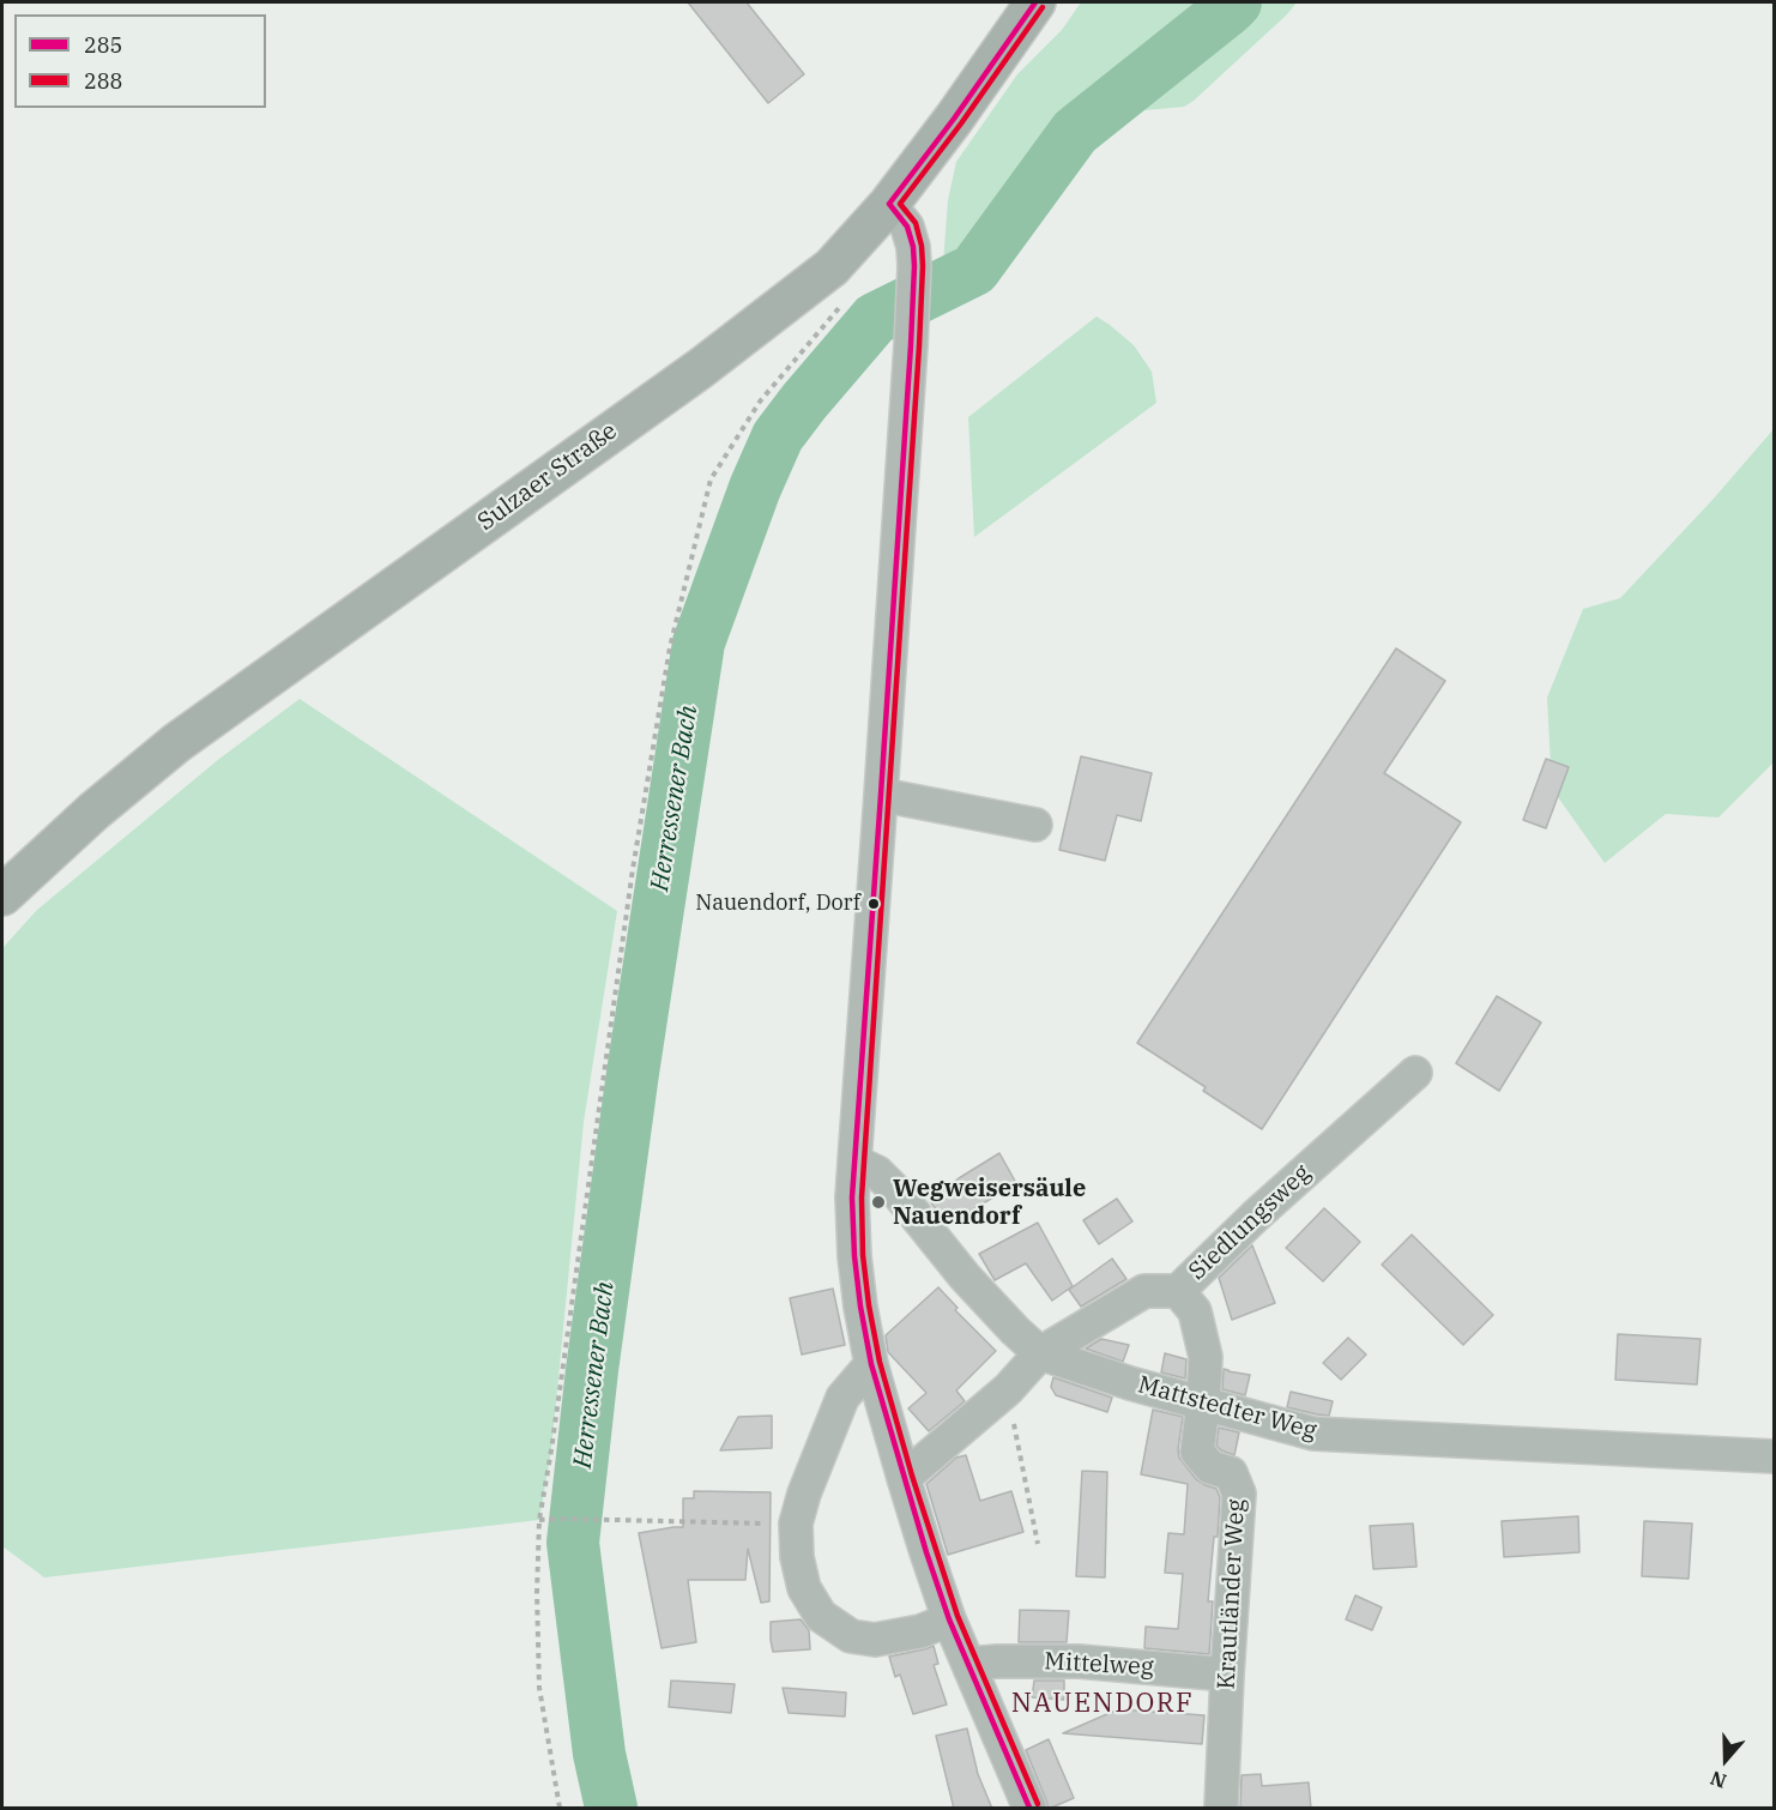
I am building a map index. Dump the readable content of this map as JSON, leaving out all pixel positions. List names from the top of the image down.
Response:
{
  "streets": {
    "main road": ["Sulzaer Straße"],
    "street": [
      "Siedlungsweg",
      "Mattstedter Weg",
      "Krautländer Weg",
      "Mittelweg"
    ]
  },
  "crossings": [
    ["Siedlungsweg", "Mattstedter Weg"],
    ["Mattstedter Weg", "Krautländer Weg"],
    ["Krautländer Weg", "Mittelweg"]
  ],
  "districts": ["NAUENDORF"],
  "water": ["Herressener Bach"],
  "places": ["Nauendorf, Dorf", "Wegweisersäule Nauendorf"],
  "lines": ["transit line 285", "transit line 288"],
  "legend": ["285", "288"],
  "north": "bottom"
}
